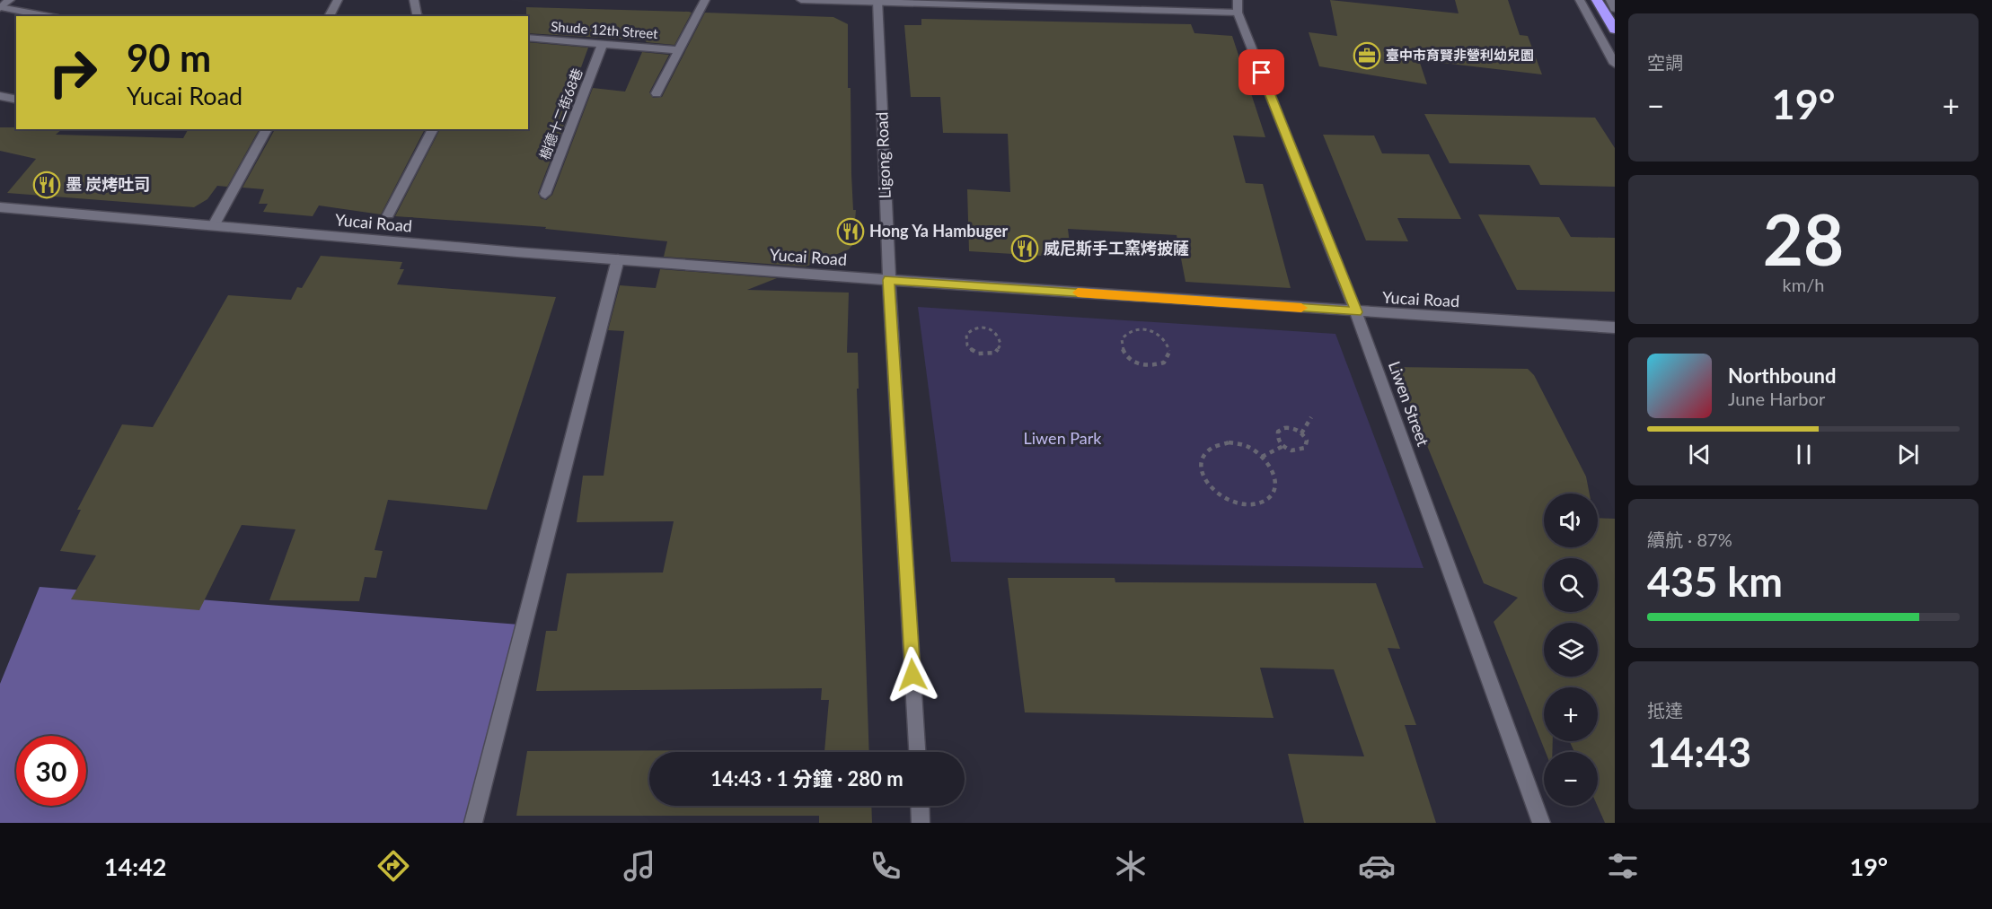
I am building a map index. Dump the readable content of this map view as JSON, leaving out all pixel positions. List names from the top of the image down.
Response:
{
  "streets": {
    "street": [
      "Shude 12th Street",
      "樹德十二街68巷",
      "Ligong Road",
      "Yucai Road",
      "Liwen Street"
    ]
  },
  "crossings": [
    ["Shude 12th Street", "樹德十二街68巷"],
    ["Ligong Road", "Yucai Road"],
    ["Yucai Road", "Liwen Street"]
  ],
  "parks": ["Liwen Park"],
  "places": {
    "office": ["臺中市育賢非營利幼兒園"],
    "restaurant": ["墨 炭烤吐司", "Hong Ya Hambuger", "威尼斯手工窯烤披薩"]
  },
  "page": {
    "tile": [
      "空調",
      ["28", "km/h"],
      ["續航 · 87%", "435 km"],
      ["抵達", "14:43"]
    ],
    "turn": ["90 m", "Yucai Road"],
    "heat": ["−", "19°", "+"],
    "song": ["Northbound", "June Harbor"],
    "map_buttons": ["+", "−"],
    "limit": "30",
    "trip": "14:43 · 1 分鐘 · 280 m",
    "tabs": ["14:42", "19°"]
  }
}
